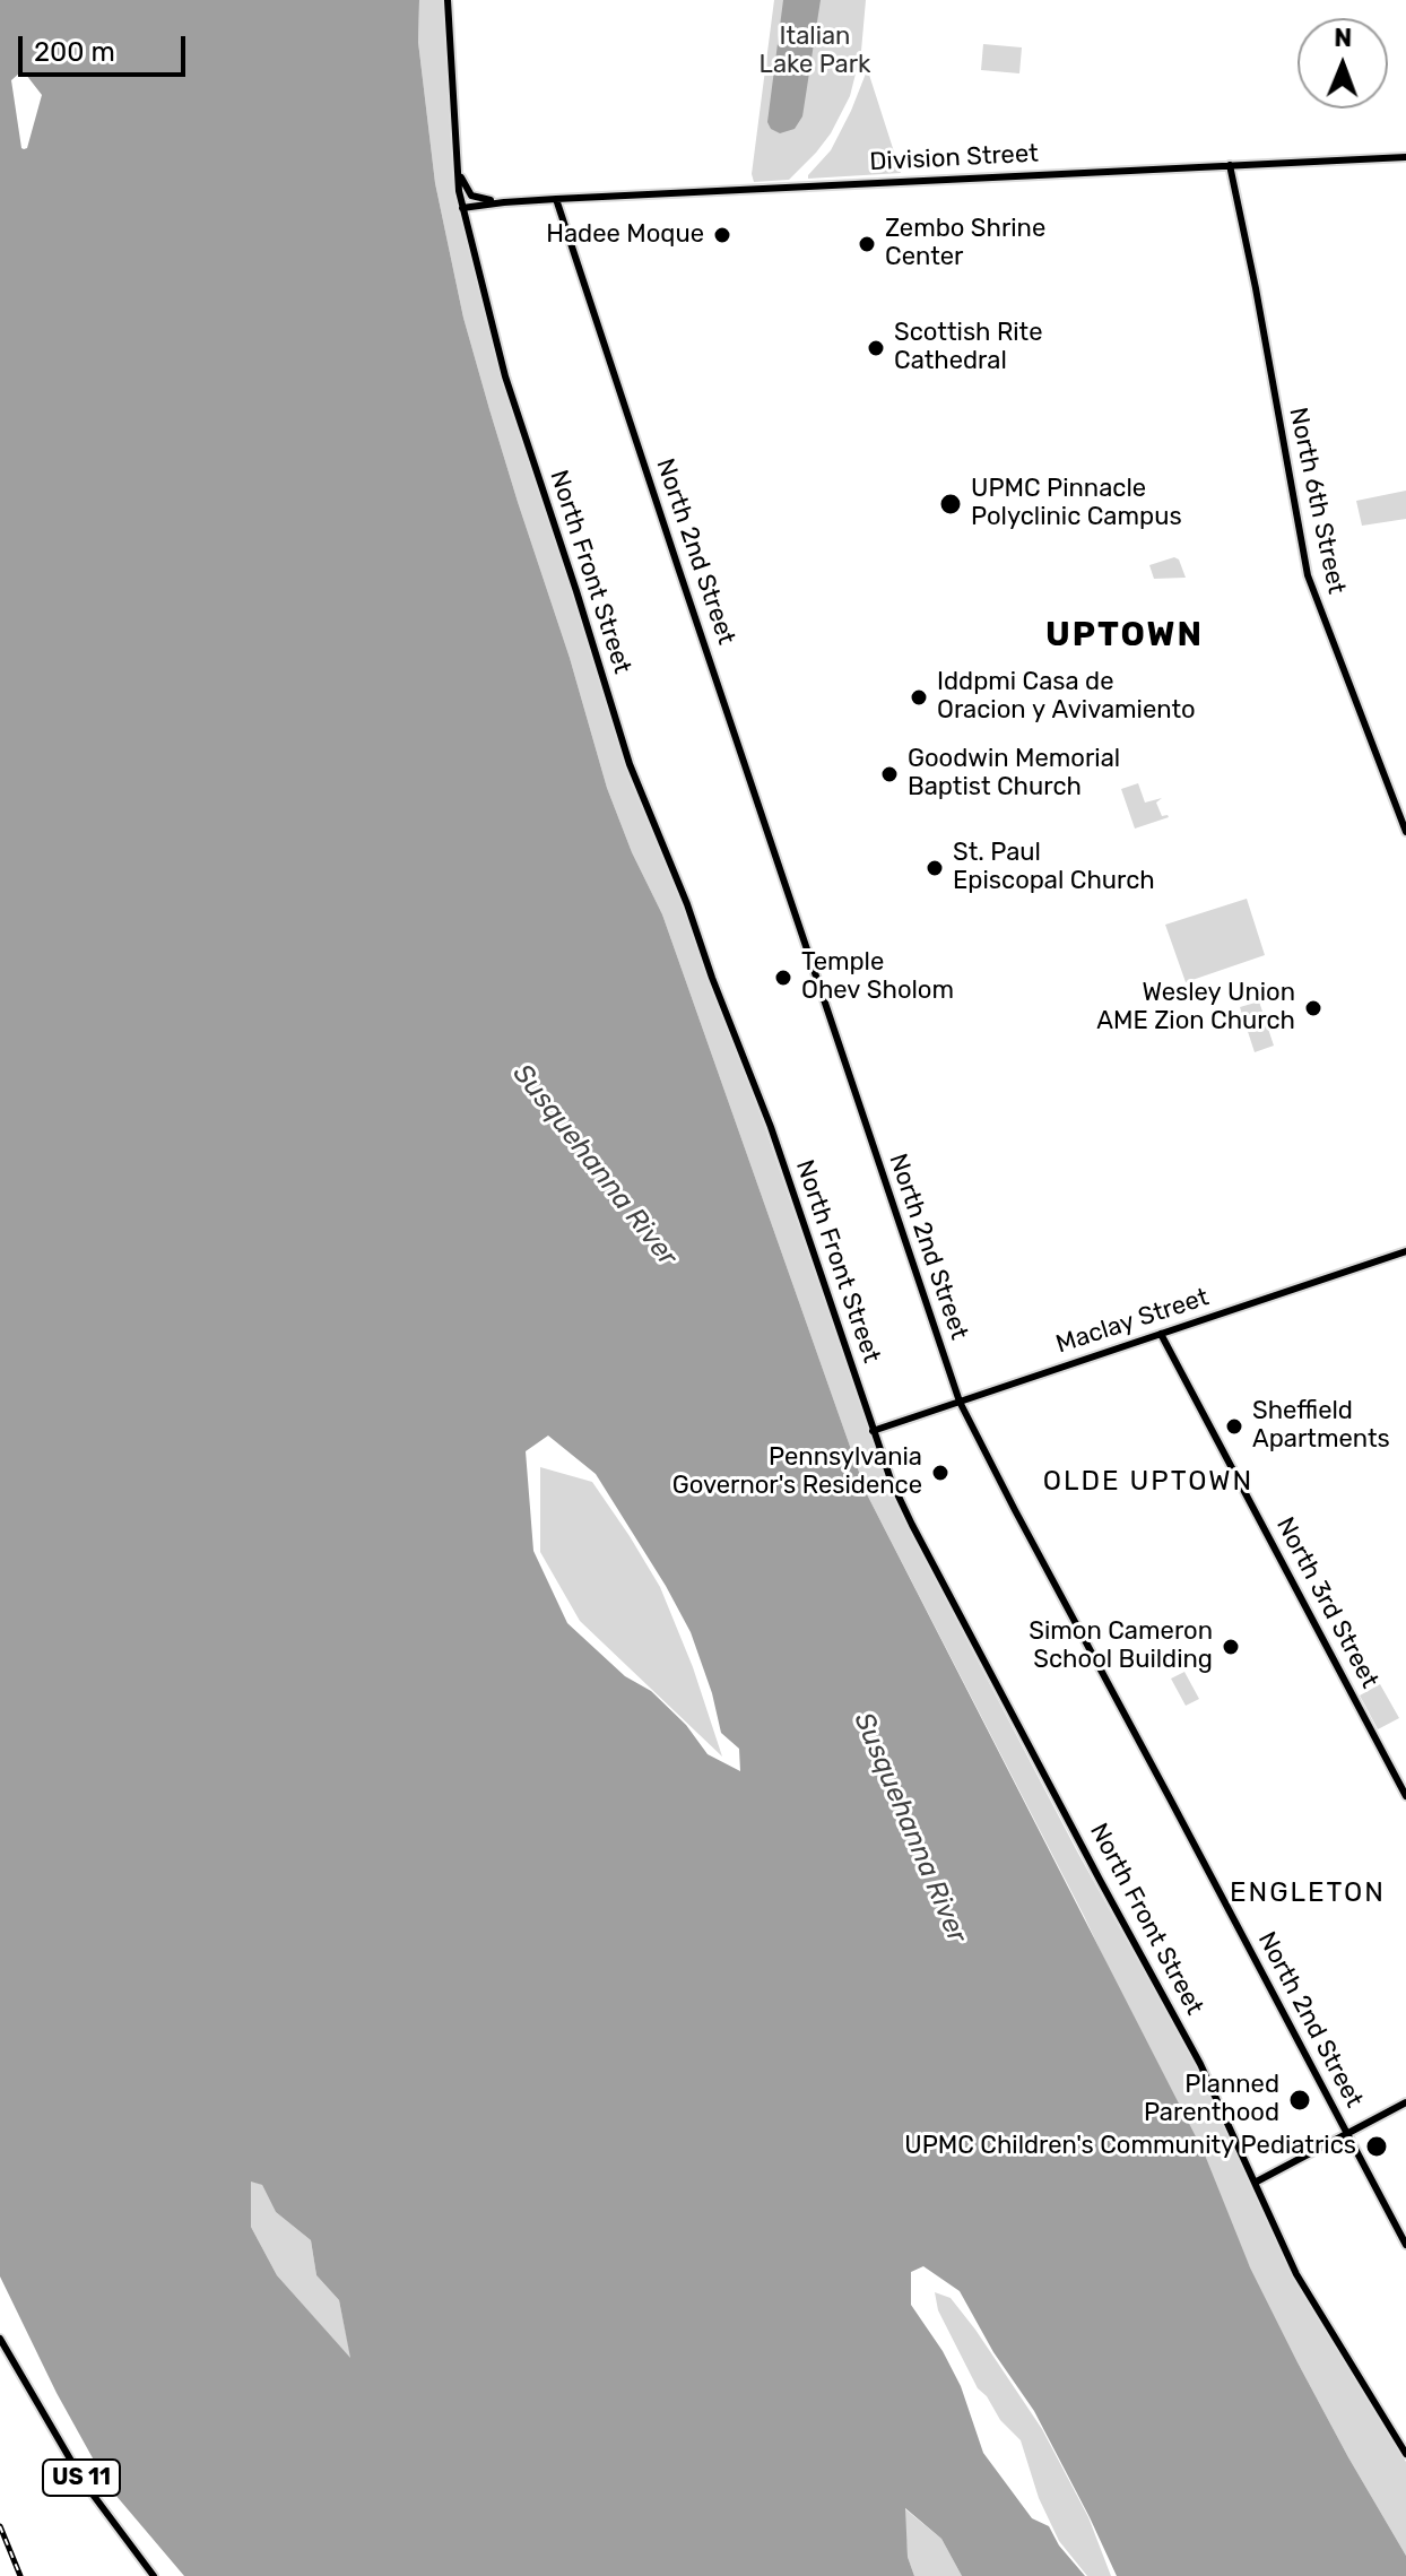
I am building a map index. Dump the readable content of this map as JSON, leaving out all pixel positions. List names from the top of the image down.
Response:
{
  "streets": {
    "main road": [
      "Division Street",
      "North 6th Street",
      "North 2nd Street",
      "North Front Street",
      "Maclay Street",
      "North 3rd Street",
      "US 11"
    ]
  },
  "crossings": [
    ["Division Street", "North 6th Street"],
    ["Division Street", "North 2nd Street"],
    ["Division Street", "North Front Street"],
    ["North 2nd Street", "Maclay Street"],
    ["North Front Street", "Maclay Street"],
    ["Maclay Street", "North 3rd Street"]
  ],
  "districts": ["UPTOWN", "OLDE UPTOWN", "ENGLETON"],
  "water": ["Susquehanna River"],
  "parks": ["Italian Lake Park"],
  "places": [
    "Hadee Moque",
    "Zembo Shrine Center",
    "Scottish Rite Cathedral",
    "UPMC Pinnacle Polyclinic Campus",
    "Iddpmi Casa de Oracion y Avivamiento",
    "Goodwin Memorial Baptist Church",
    "St. Paul Episcopal Church",
    "Temple Ohev Sholom",
    "Wesley Union AME Zion Church",
    "Sheffield Apartments",
    "Pennsylvania Governor's Residence",
    "Simon Cameron School Building",
    "Planned Parenthood",
    "UPMC Children's Community Pediatrics"
  ],
  "scale_bar": "200 m",
  "north": "top"
}
